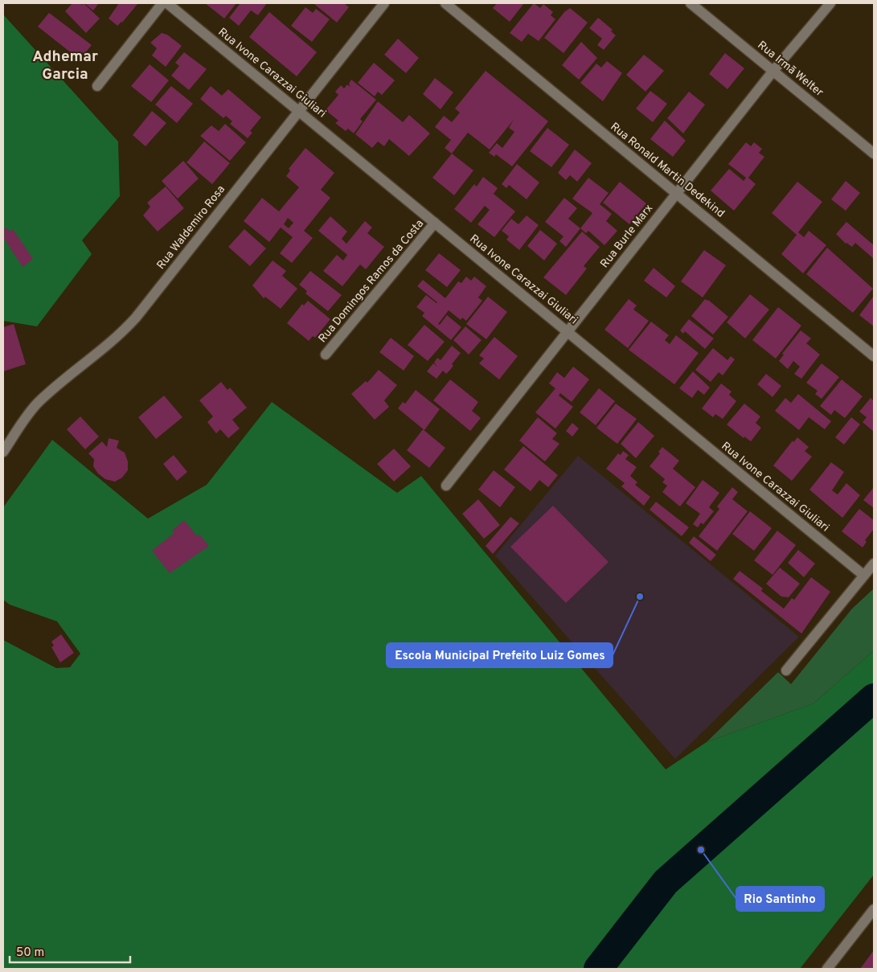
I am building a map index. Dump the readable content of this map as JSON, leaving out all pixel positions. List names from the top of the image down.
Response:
{
  "streets": {
    "street": [
      "Rua Irmã Welter",
      "Rua Ivone Carazzai Giuliari",
      "Rua Ronald Martin Dedekind",
      "Rua Waldemiro Rosa",
      "Rua Burle Marx",
      "Rua Domingos Ramos da Costa"
    ]
  },
  "crossings": [
    ["Rua Irmã Welter", "Rua Burle Marx"],
    ["Rua Ivone Carazzai Giuliari", "Rua Waldemiro Rosa"],
    ["Rua Ivone Carazzai Giuliari", "Rua Burle Marx"],
    ["Rua Ivone Carazzai Giuliari", "Rua Domingos Ramos da Costa"],
    ["Rua Ronald Martin Dedekind", "Rua Burle Marx"]
  ],
  "districts": ["Adhemar Garcia"],
  "places": ["Escola Municipal Prefeito Luiz Gomes", "Rio Santinho"],
  "scale_bar": "50 m"
}
